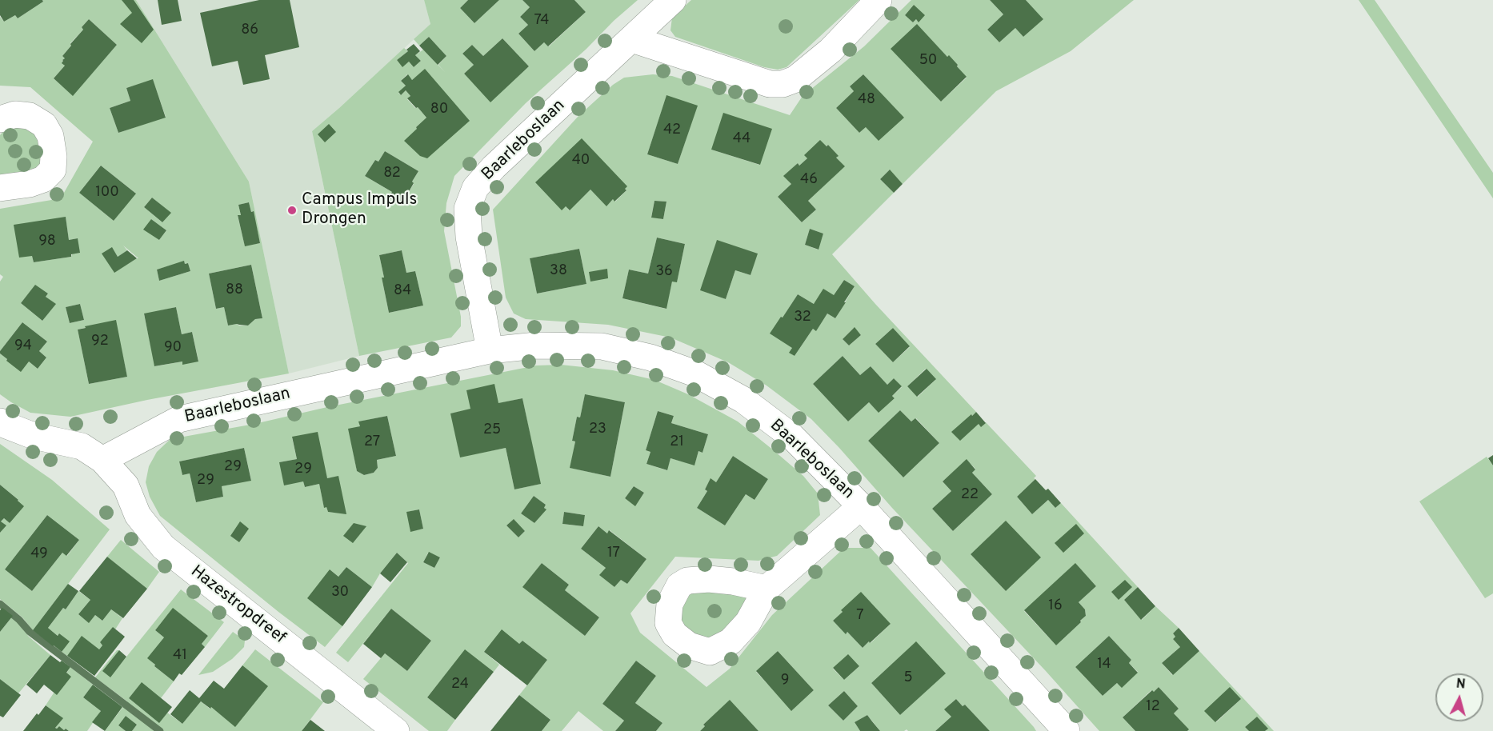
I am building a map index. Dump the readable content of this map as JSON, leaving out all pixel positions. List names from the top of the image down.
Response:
{
  "streets": {
    "street": ["Baarleboslaan", "Hazestropdreef"]
  },
  "crossings": [
    ["Baarleboslaan", "Hazestropdreef"]
  ],
  "places": ["Campus Impuls Drongen"],
  "house_numbers": [
    "74",
    "86",
    "50",
    "48",
    "80",
    "42",
    "44",
    "40",
    "82",
    "46",
    "100",
    "98",
    "38",
    "36",
    "88",
    "84",
    "32",
    "92",
    "94",
    "90",
    "23",
    "25",
    "27",
    "21",
    "29",
    "29",
    "29",
    "22",
    "17",
    "49",
    "30",
    "16",
    "7",
    "41",
    "14",
    "5",
    "9",
    "24",
    "12"
  ],
  "north": "top"
}
